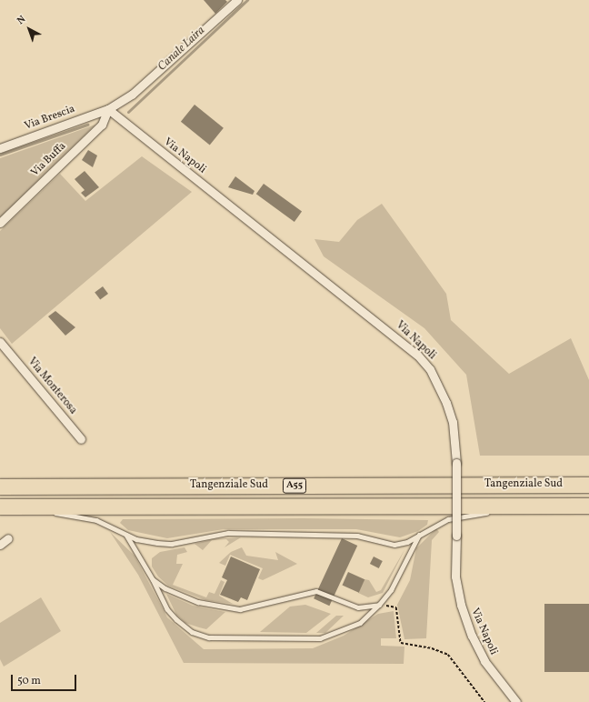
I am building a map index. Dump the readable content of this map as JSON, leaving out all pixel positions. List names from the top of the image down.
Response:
{
  "streets": {
    "highway": ["Tangenziale Sud", "A55"],
    "street": [
      "Via Brescia",
      "Via Napoli",
      "Via Buffa",
      "Via Monterosa"
    ]
  },
  "crossings": [
    ["Via Brescia", "Via Napoli"],
    ["Via Brescia", "Via Buffa"],
    ["Via Napoli", "Via Buffa"]
  ],
  "water": ["Canale Laira"],
  "scale_bar": "50 m",
  "north": "top left"
}
